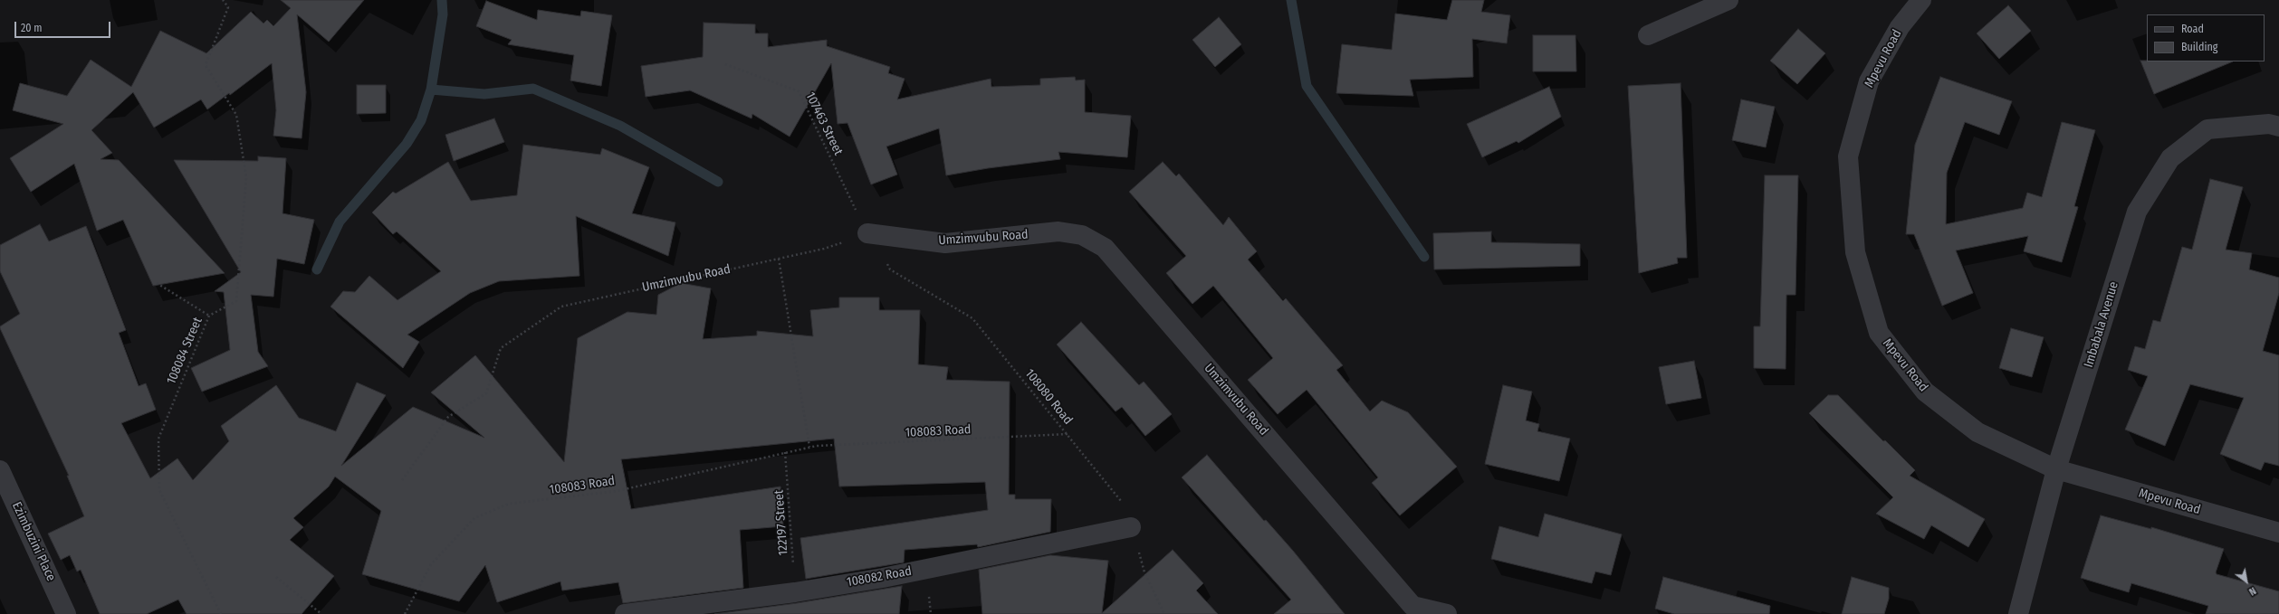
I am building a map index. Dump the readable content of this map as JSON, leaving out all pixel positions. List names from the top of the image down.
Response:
{
  "streets": {
    "street": [
      "Mpevu Road",
      "Umzimvubu Road",
      "Imbabala Avenue",
      "Ezimbuzini Place",
      "108082 Road"
    ],
    "path": [
      "107463 Street",
      "108084 Street",
      "108080 Road",
      "108083 Road",
      "122197 Street"
    ]
  },
  "crossings": [
    ["Mpevu Road", "Imbabala Avenue"],
    ["107463 Street", "Umzimvubu Road"],
    ["107463 Street", "108080 Road"],
    ["Umzimvubu Road", "108080 Road"],
    ["108080 Road", "108083 Road"],
    ["108080 Road", "108082 Road"],
    ["108083 Road", "122197 Street"],
    ["122197 Street", "108082 Road"]
  ],
  "legend": ["Road", "Building"],
  "scale_bar": "20 m",
  "north": "bottom right"
}
